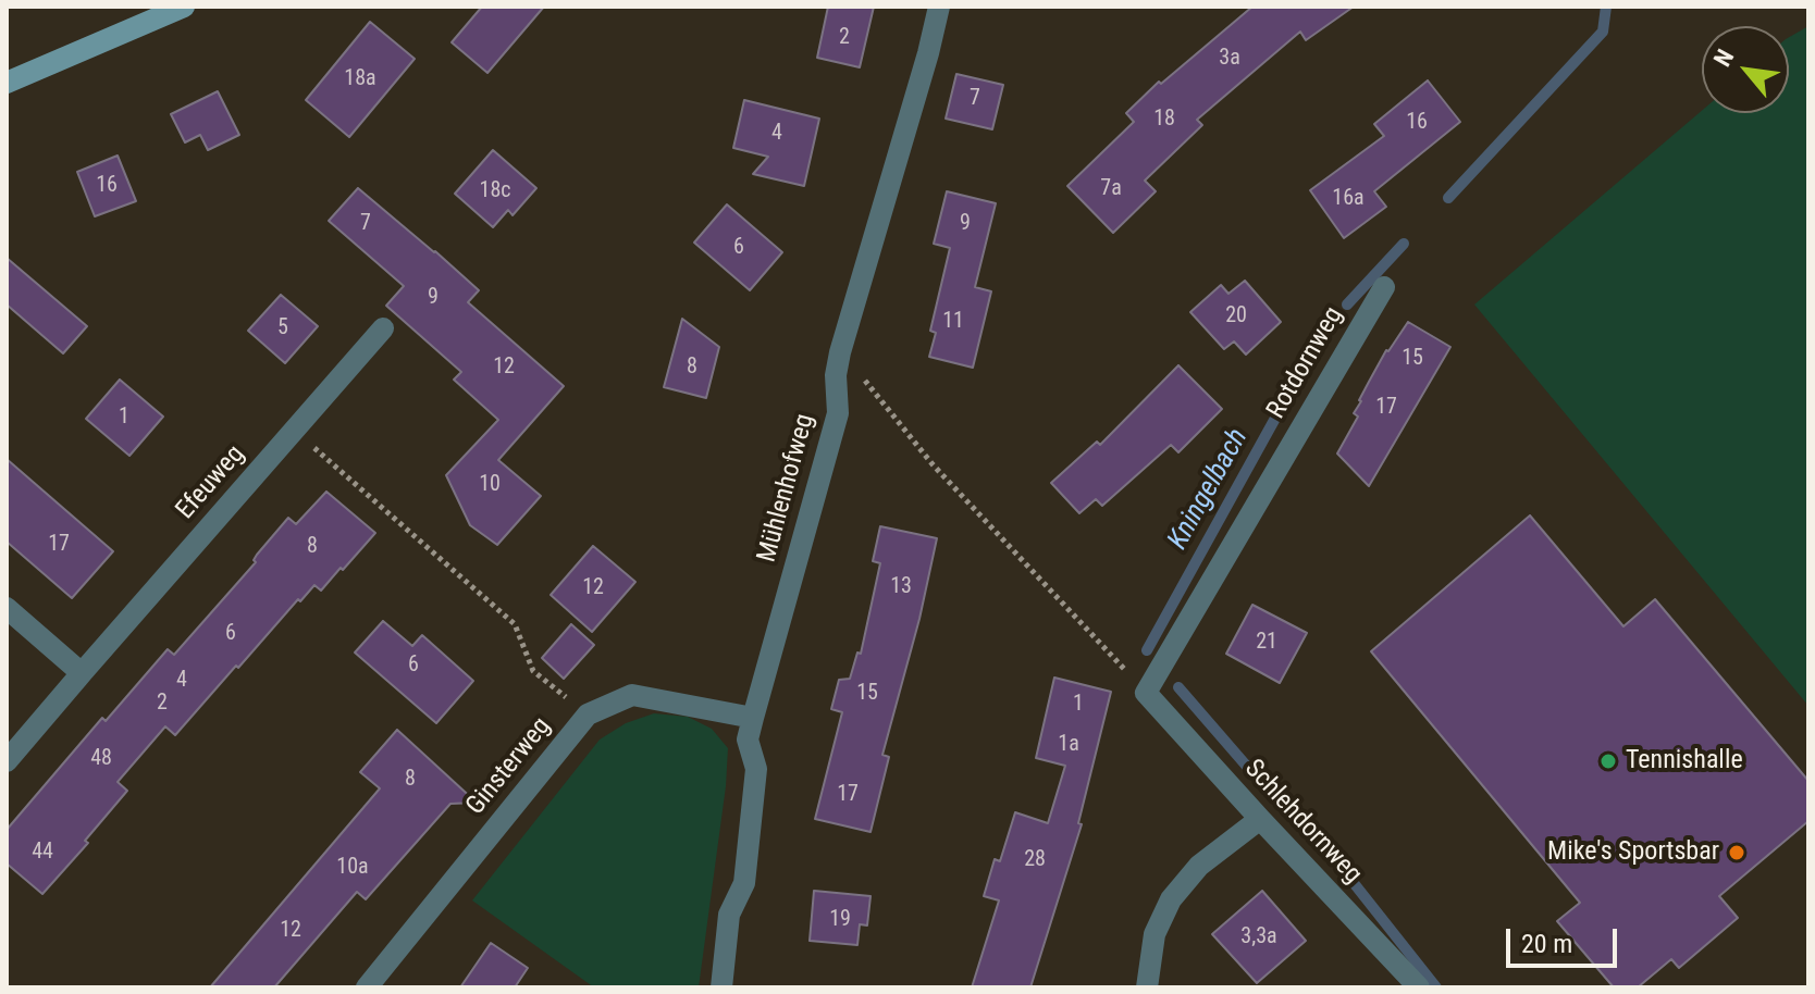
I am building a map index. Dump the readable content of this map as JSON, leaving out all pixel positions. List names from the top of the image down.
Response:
{
  "streets": {
    "street": [
      "Rotdornweg",
      "Efeuweg",
      "Mühlenhofweg",
      "Ginsterweg",
      "Schlehdornweg"
    ]
  },
  "crossings": [
    ["Rotdornweg", "Schlehdornweg"],
    ["Mühlenhofweg", "Ginsterweg"]
  ],
  "water": ["Kningelbach"],
  "places": ["Tennishalle", "Mike's Sportsbar"],
  "house_numbers": [
    "2",
    "3a",
    "18a",
    "7",
    "18",
    "16",
    "4",
    "16",
    "7a",
    "18c",
    "16a",
    "7",
    "9",
    "6",
    "9",
    "20",
    "11",
    "5",
    "15",
    "12",
    "8",
    "17",
    "1",
    "10",
    "17",
    "8",
    "13",
    "12",
    "6",
    "21",
    "6",
    "4",
    "15",
    "2",
    "1",
    "1a",
    "48",
    "8",
    "17",
    "44",
    "28",
    "10a",
    "19",
    "12",
    "3,3a"
  ],
  "scale_bar": "20 m",
  "north": "top left"
}
